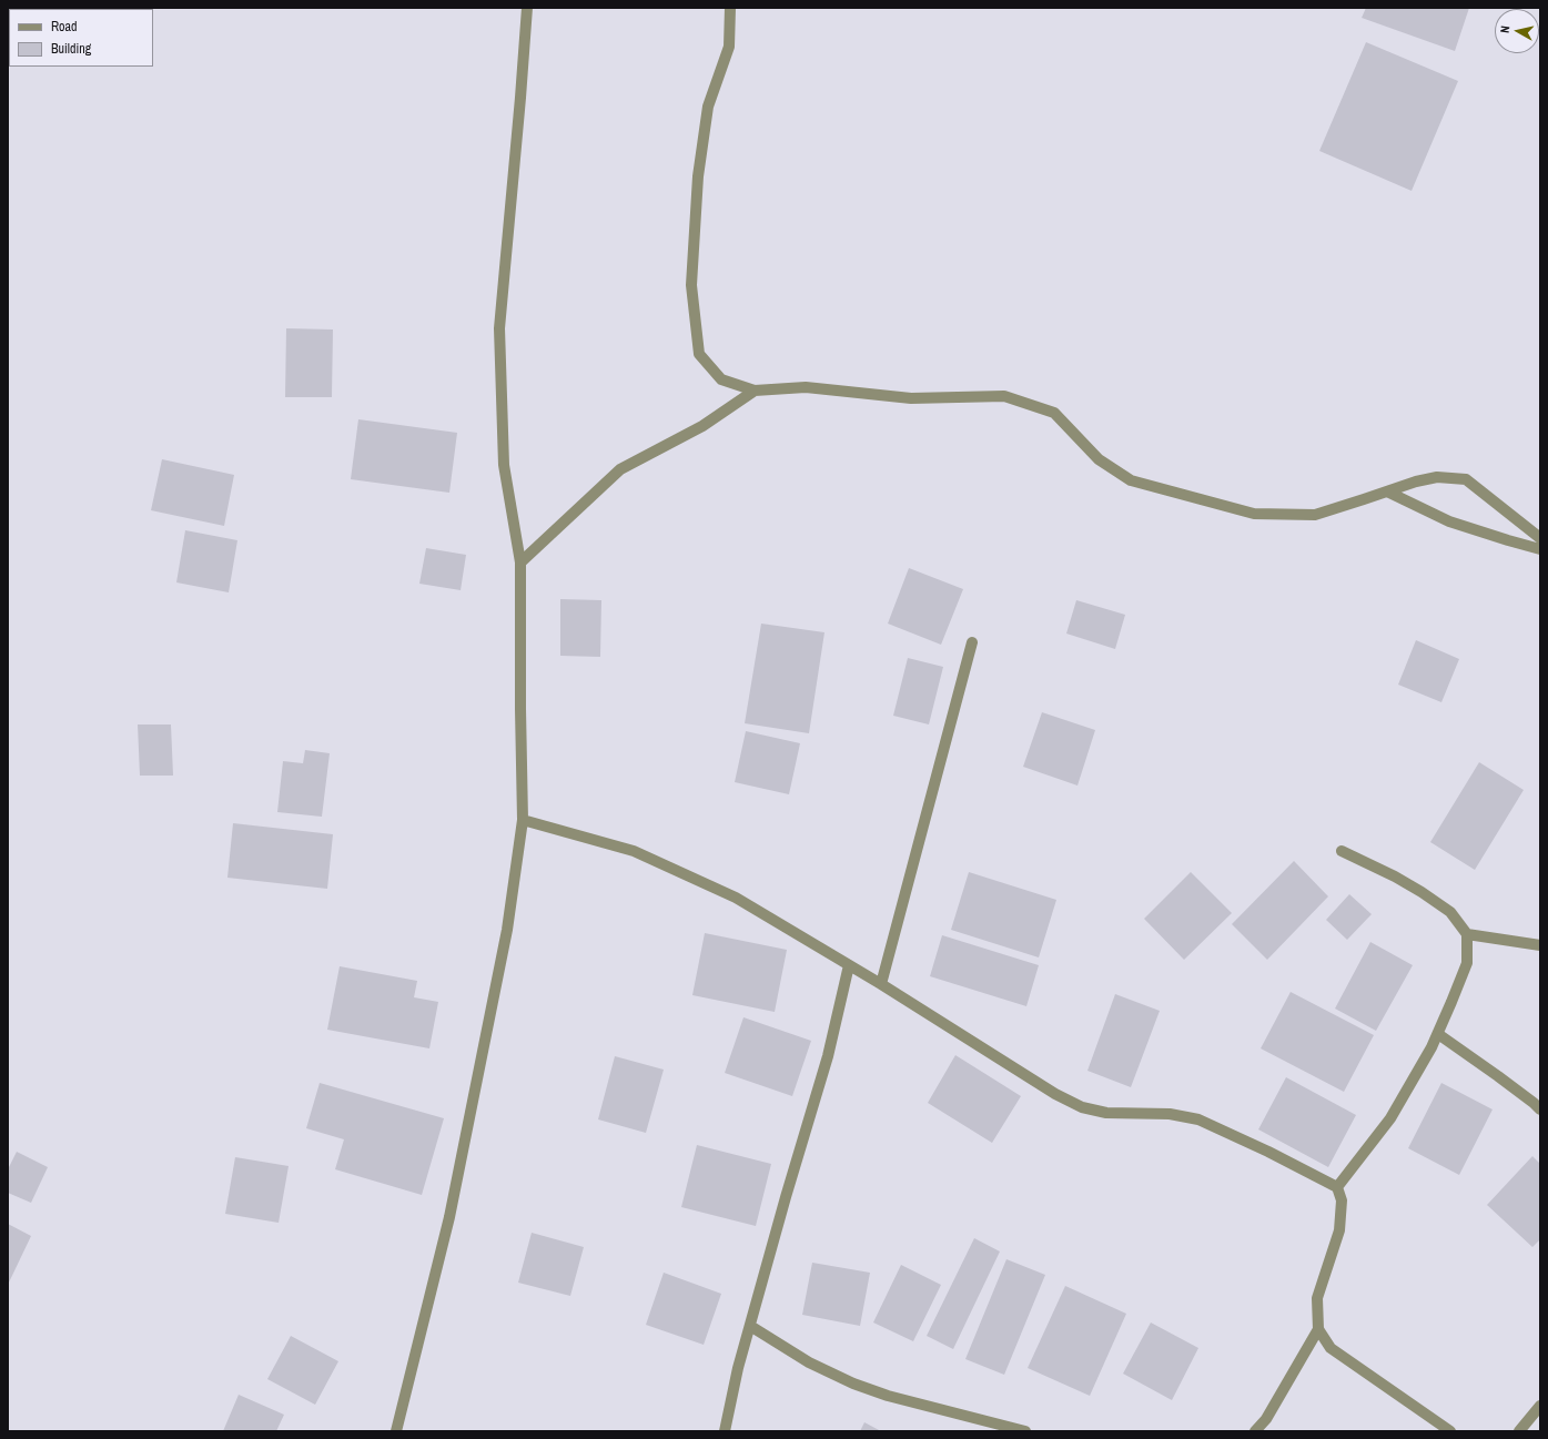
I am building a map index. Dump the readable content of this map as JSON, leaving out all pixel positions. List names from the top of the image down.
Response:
{
  "legend": ["Road", "Building"],
  "north": "left"
}
